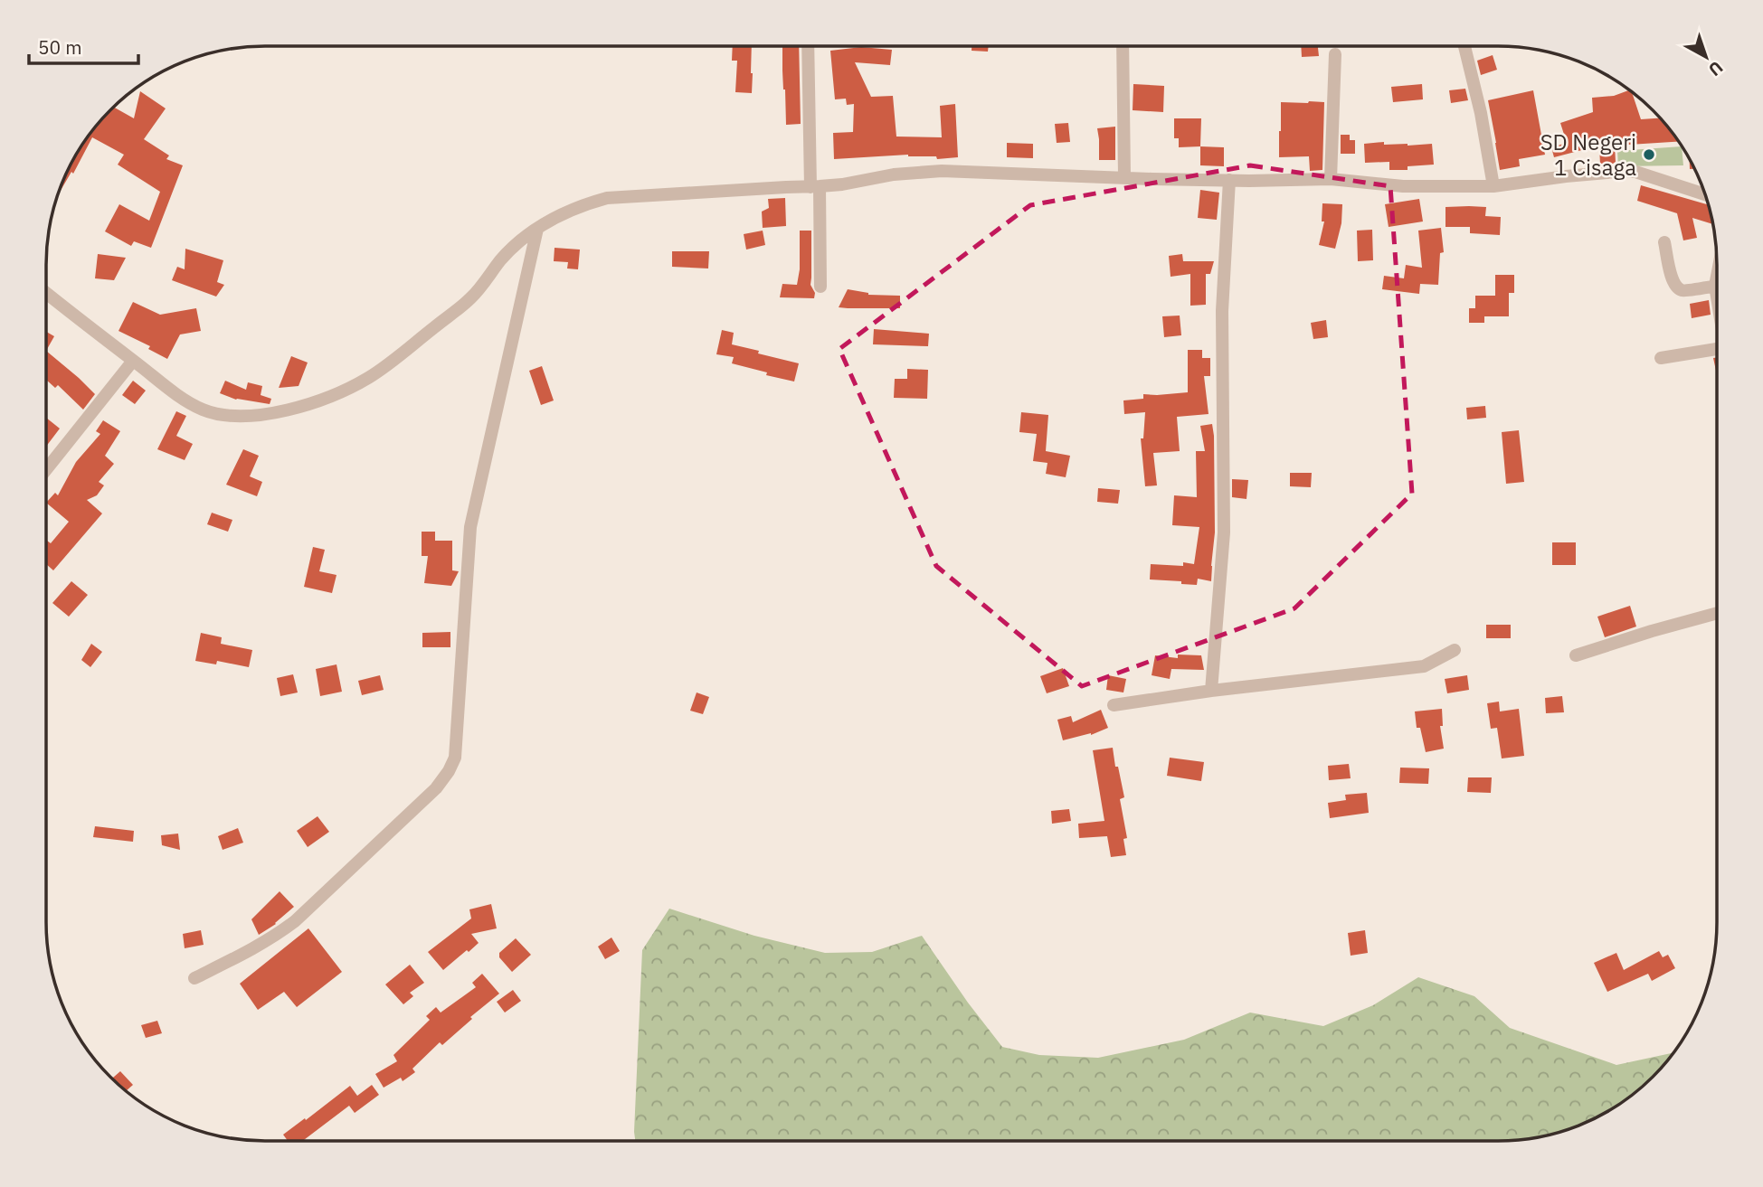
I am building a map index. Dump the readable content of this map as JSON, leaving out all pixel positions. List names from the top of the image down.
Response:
{
  "places": ["SD Negeri 1 Cisaga"],
  "scale_bar": "50 m",
  "north": "bottom right"
}
